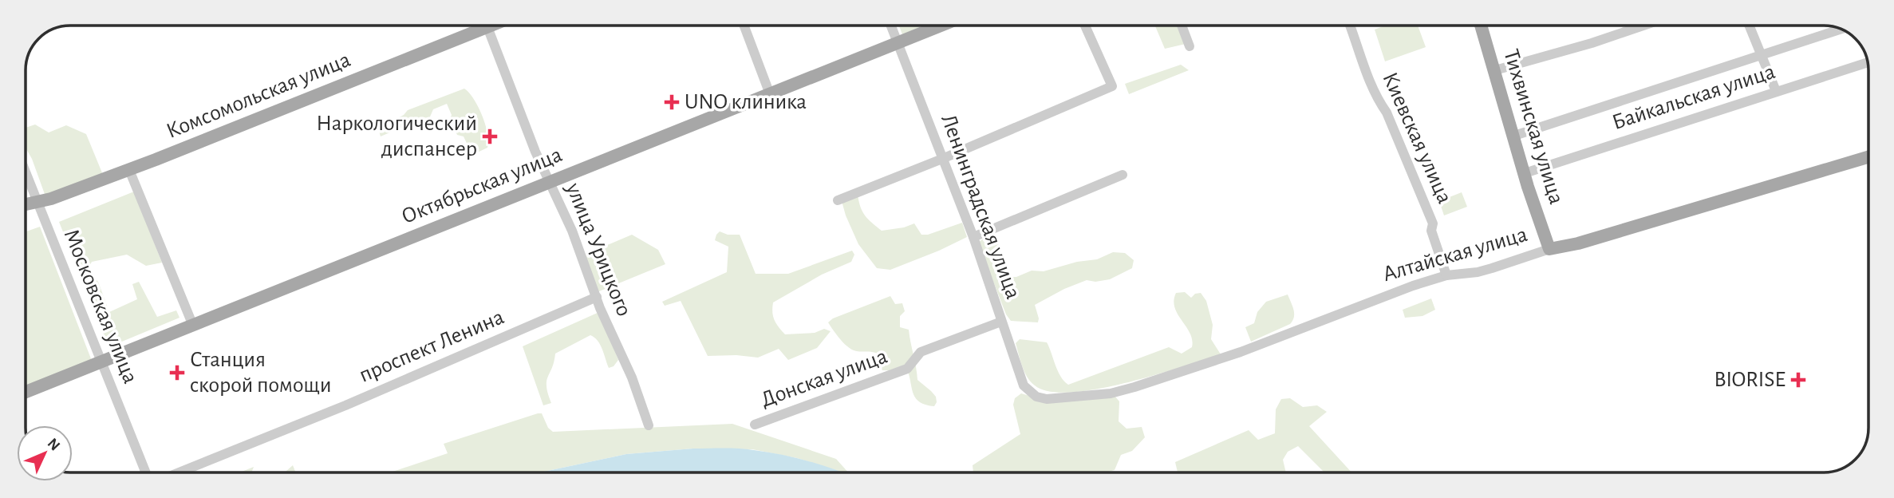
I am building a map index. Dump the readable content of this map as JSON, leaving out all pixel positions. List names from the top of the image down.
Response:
{
  "streets": {
    "main road": [
      "Комсомольская улица",
      "Тихвинская улица",
      "Октябрьская улица",
      "Алтайская улица"
    ],
    "street": [
      "Байкальская улица",
      "Киевская улица",
      "Ленинградская улица",
      "улица Урицкого",
      "Московская улица",
      "проспект Ленина",
      "Донская улица"
    ]
  },
  "crossings": [
    ["Комсомольская улица", "улица Урицкого"],
    ["Комсомольская улица", "Московская улица"],
    ["Байкальская улица", "Тихвинская улица"],
    ["Тихвинская улица", "Алтайская улица"],
    ["Киевская улица", "Алтайская улица"],
    ["Октябрьская улица", "Ленинградская улица"],
    ["Октябрьская улица", "улица Урицкого"],
    ["Октябрьская улица", "Московская улица"],
    ["Ленинградская улица", "Алтайская улица"],
    ["Ленинградская улица", "Донская улица"],
    ["улица Урицкого", "проспект Ленина"]
  ],
  "places": {
    "health": [
      "UNO клиника",
      "Наркологический диспансер",
      "Станция скорой помощи",
      "BIORISE"
    ]
  },
  "north": "top right"
}
